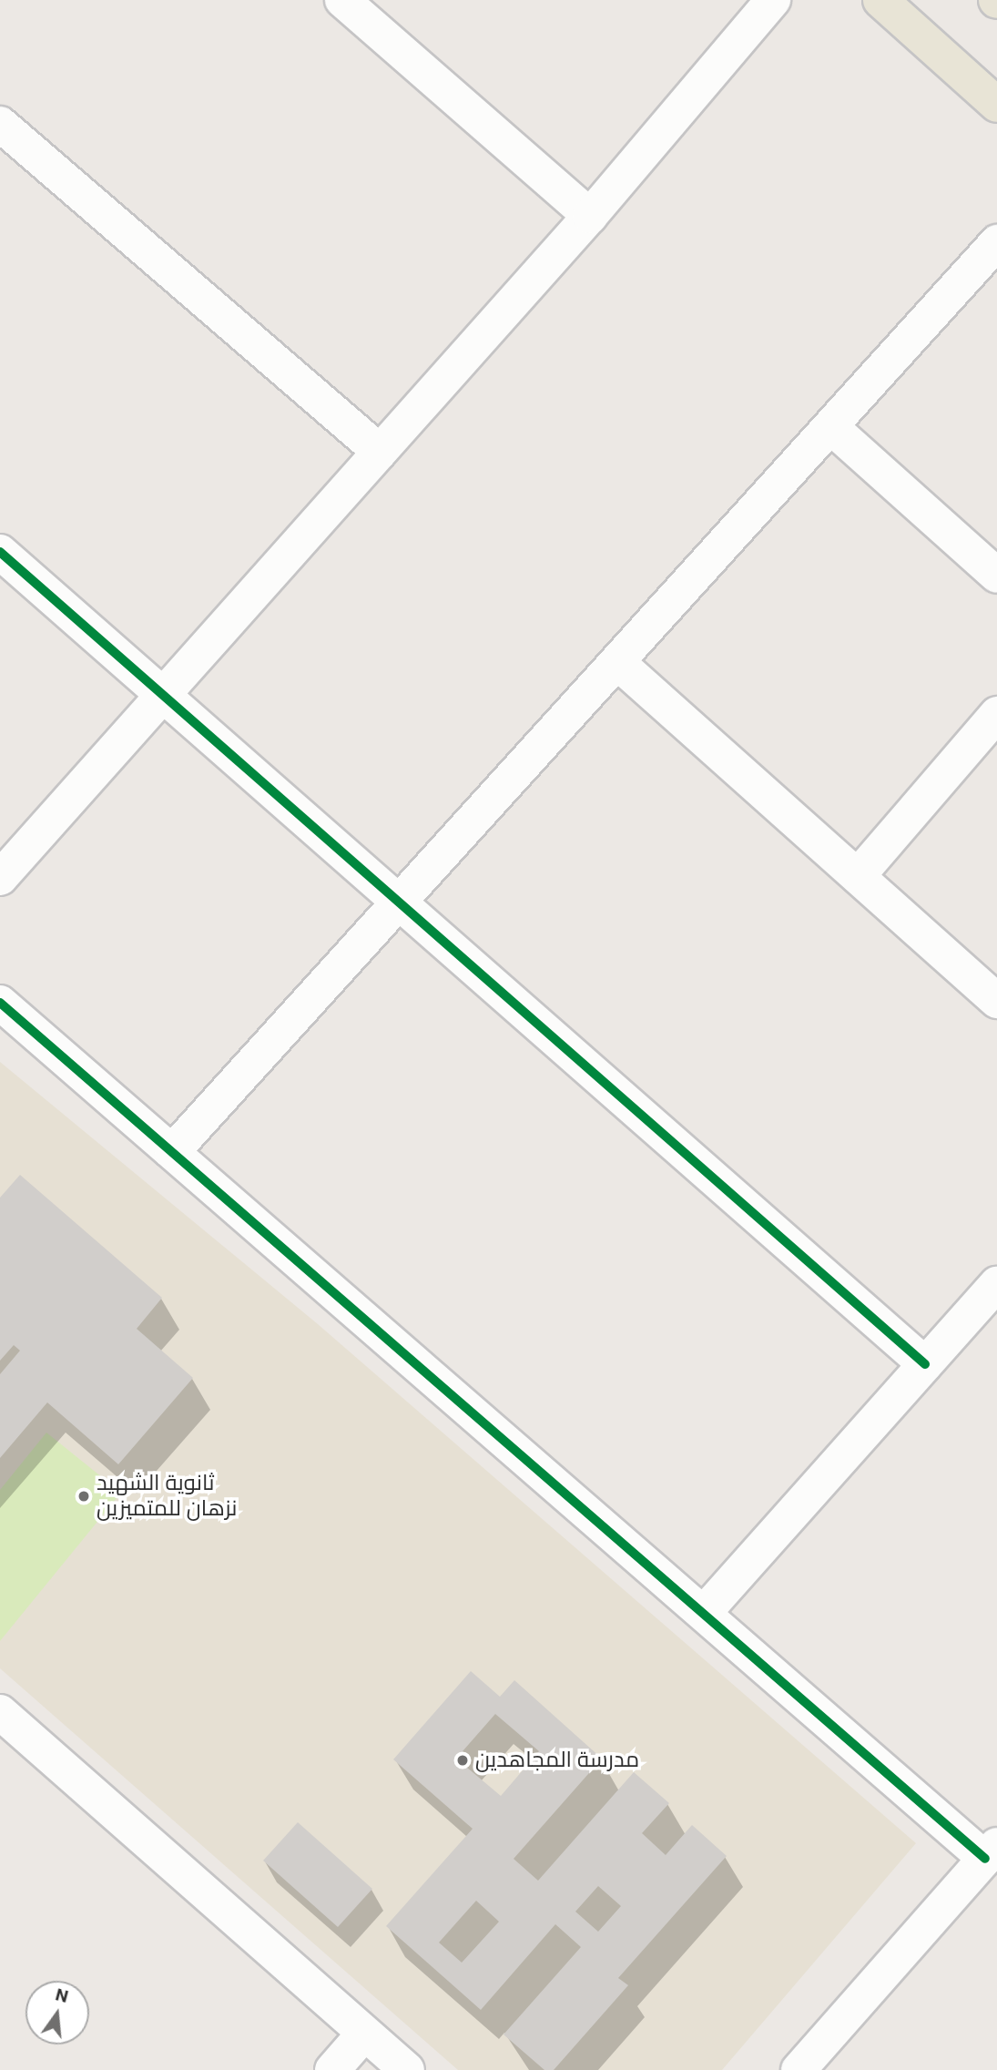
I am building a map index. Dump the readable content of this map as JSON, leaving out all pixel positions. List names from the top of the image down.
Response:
{
  "places": ["ثانوية الشهيد نزهان للمتميزين", "مدرسة المجاهدين"],
  "north": "top"
}
